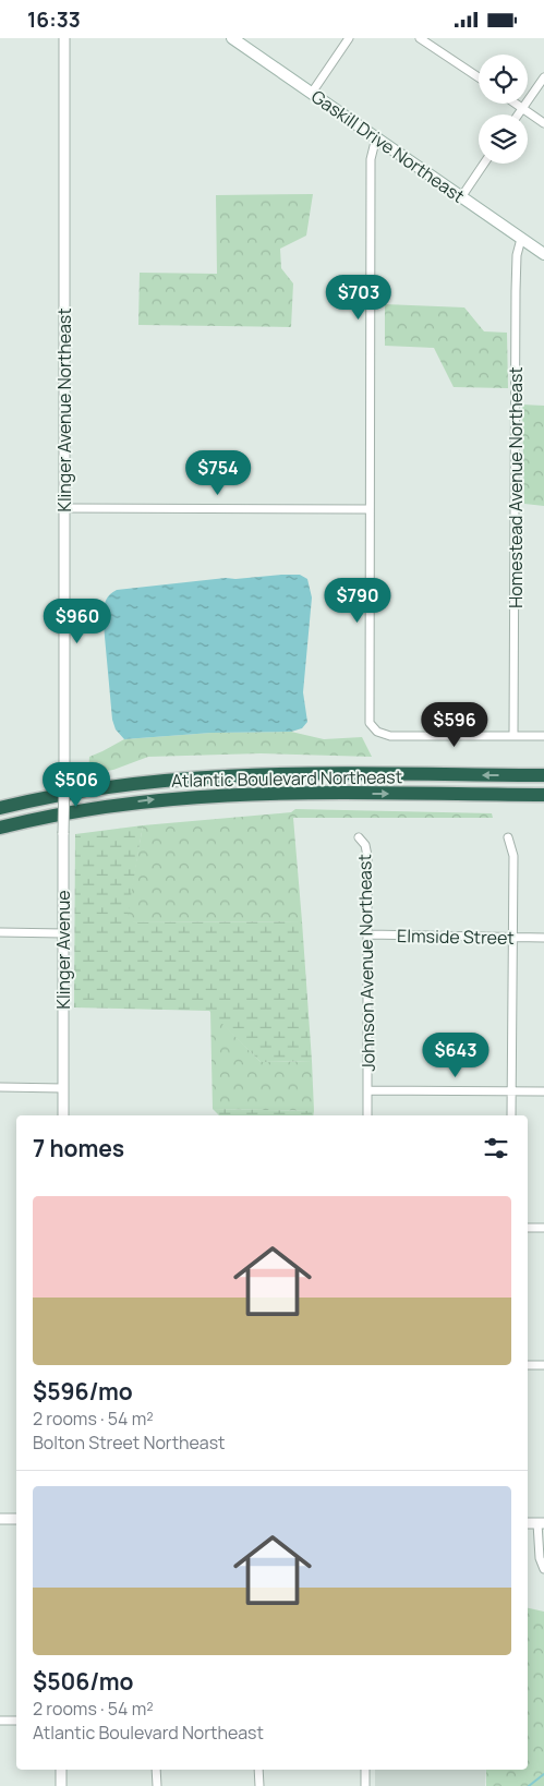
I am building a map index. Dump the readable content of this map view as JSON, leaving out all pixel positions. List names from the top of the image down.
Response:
{
  "streets": {
    "highway": ["Atlantic Boulevard Northeast"],
    "main road": ["Gaskill Drive Northeast"],
    "street": [
      "Klinger Avenue Northeast",
      "Homestead Avenue Northeast",
      "Elmside Street",
      "Klinger Avenue",
      "Johnson Avenue Northeast"
    ]
  },
  "crossings": [
    ["Gaskill Drive Northeast", "Homestead Avenue Northeast"],
    ["Klinger Avenue Northeast", "Klinger Avenue"],
    ["Elmside Street", "Johnson Avenue Northeast"]
  ],
  "page": {
    "status": "16:33",
    "price": [
      "$703",
      "$754",
      "$790",
      "$960",
      "$596",
      "$506",
      "$643"
    ],
    "heading": "7 homes",
    "list": [
      {
        "name": "$596/mo",
        "note": "2 rooms · 54 m² · Bolton Street Northeast"
      },
      {
        "name": "$506/mo",
        "note": "2 rooms · 54 m² · Atlantic Boulevard Northeast"
      }
    ]
  }
}
